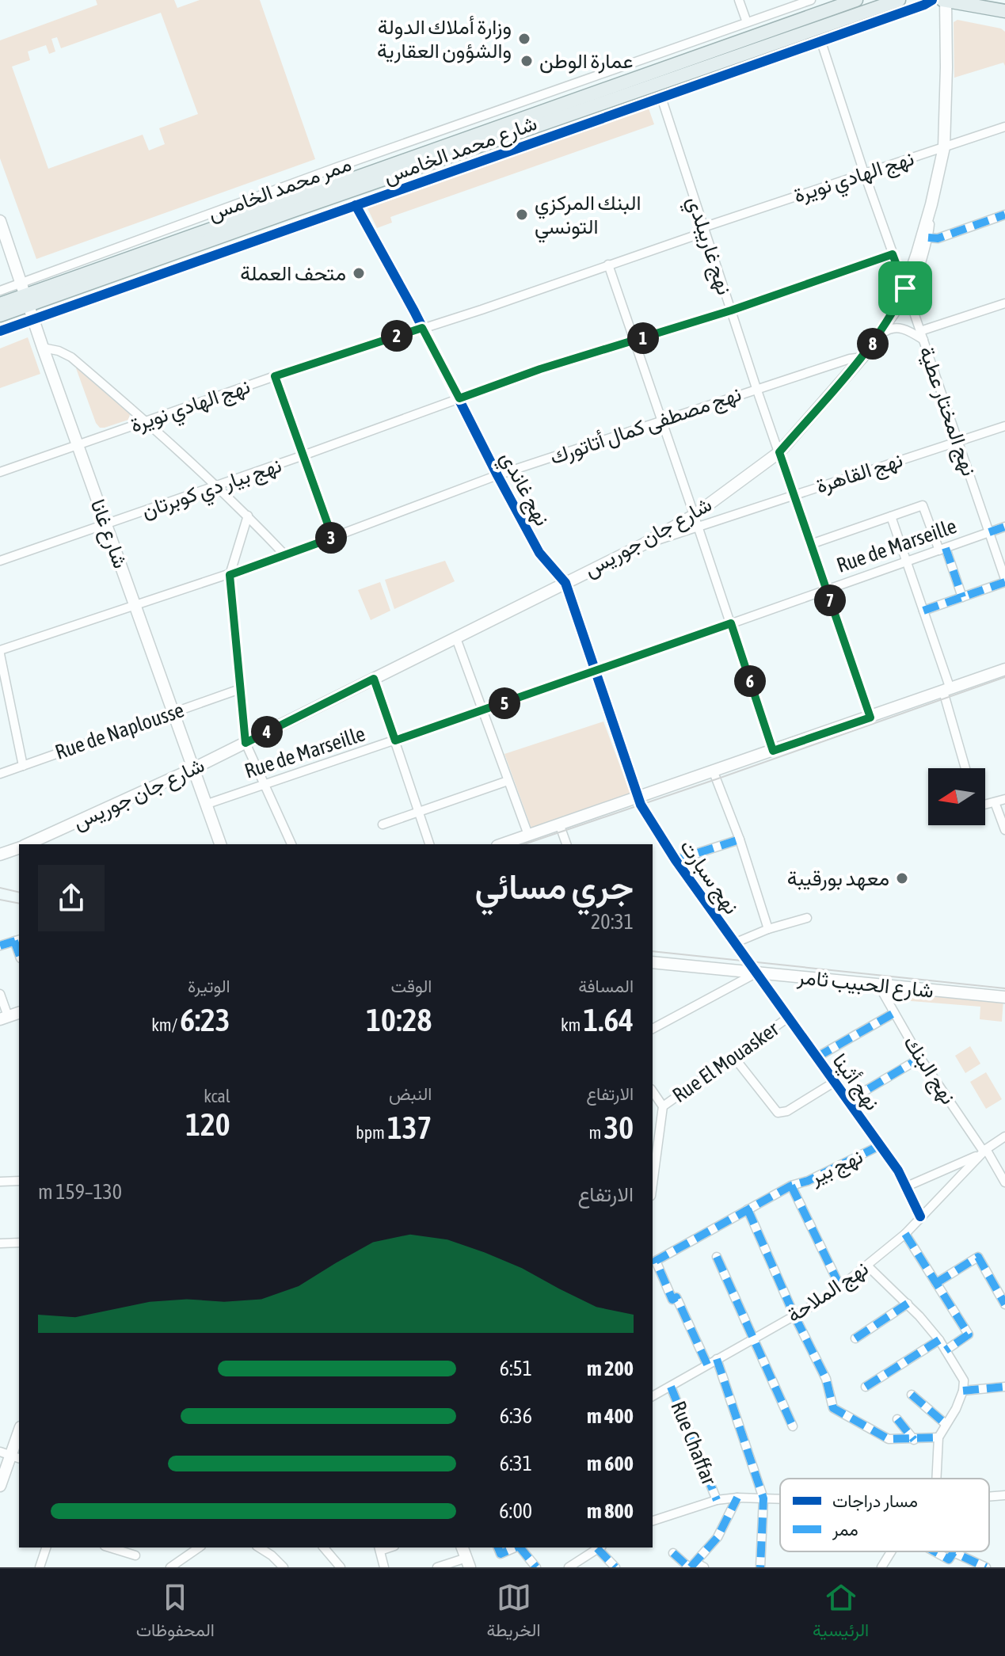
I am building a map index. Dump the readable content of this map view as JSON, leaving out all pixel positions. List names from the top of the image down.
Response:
{
  "streets": {
    "main road": [
      "شارع محمد الخامس",
      "شارع غانا",
      "شارع جان جوريس",
      "شارع الحبيب ثامر"
    ],
    "street": [
      "نهج الهادي نويرة",
      "ممر محمد الخامس",
      "نهج غاريبلدي",
      "نهج المختار عطية",
      "نهج مصطفى كمال أتاتورك",
      "نهج القاهرة",
      "نهج بيار دي كوبرتان",
      "نهج غاندي",
      "Rue de Marseille",
      "Rue de Naplousse",
      "نهج سبارت",
      "Rue El Mouasker",
      "نهج البنك",
      "نهج أثينا",
      "نهج بير",
      "نهج الملاحة",
      "Rue Chaffar"
    ]
  },
  "crossings": [
    ["شارع محمد الخامس", "ممر محمد الخامس"],
    ["شارع محمد الخامس", "نهج غاريبلدي"],
    ["شارع محمد الخامس", "نهج غاندي"],
    ["شارع محمد الخامس", "شارع غانا"],
    ["شارع محمد الخامس", "شارع جان جوريس"],
    ["نهج الهادي نويرة", "نهج غاريبلدي"],
    ["نهج الهادي نويرة", "نهج غاندي"],
    ["نهج الهادي نويرة", "شارع غانا"],
    ["نهج الهادي نويرة", "شارع جان جوريس"],
    ["ممر محمد الخامس", "شارع غانا"],
    ["نهج غاريبلدي", "نهج مصطفى كمال أتاتورك"],
    ["نهج غاريبلدي", "نهج القاهرة"],
    ["نهج غاريبلدي", "نهج بيار دي كوبرتان"],
    ["نهج غاريبلدي", "شارع جان جوريس"],
    ["نهج غاريبلدي", "Rue de Marseille"],
    ["نهج المختار عطية", "نهج القاهرة"],
    ["نهج المختار عطية", "شارع جان جوريس"],
    ["نهج المختار عطية", "Rue de Marseille"],
    ["نهج مصطفى كمال أتاتورك", "نهج غاندي"],
    ["نهج مصطفى كمال أتاتورك", "شارع غانا"],
    ["نهج مصطفى كمال أتاتورك", "شارع جان جوريس"],
    ["نهج القاهرة", "شارع جان جوريس"],
    ["نهج بيار دي كوبرتان", "نهج غاندي"],
    ["نهج بيار دي كوبرتان", "شارع غانا"],
    ["نهج غاندي", "شارع جان جوريس"],
    ["نهج غاندي", "Rue de Marseille"],
    ["نهج غاندي", "نهج سبارت"],
    ["شارع غانا", "شارع جان جوريس"],
    ["شارع غانا", "Rue de Marseille"],
    ["شارع غانا", "Rue de Naplousse"],
    ["نهج سبارت", "شارع الحبيب ثامر"],
    ["نهج سبارت", "نهج أثينا"],
    ["شارع الحبيب ثامر", "نهج البنك"],
    ["شارع الحبيب ثامر", "نهج أثينا"],
    ["Rue El Mouasker", "نهج أثينا"],
    ["نهج البنك", "نهج الملاحة"],
    ["نهج أثينا", "نهج بير"],
    ["نهج أثينا", "نهج الملاحة"],
    ["نهج بير", "نهج الملاحة"],
    ["نهج الملاحة", "Rue Chaffar"]
  ],
  "places": [
    "وزارة أملاك الدولة والشؤون العقارية",
    "عمارة الوطن",
    "البنك المركزي التونسي",
    "متحف العملة",
    "معهد بورقيبة"
  ],
  "legend": ["مسار دراجات", "ممر"],
  "north": "left",
  "page": {
    "pins": [
      "2",
      "1",
      "8",
      "3",
      "7",
      "6",
      "5",
      "4"
    ],
    "heading": ["جري مسائي", "20:31"],
    "stats": [
      ["المسافة", "1.64 km"],
      ["الوقت", "10:28"],
      ["الوتيرة", "6:23 /km"],
      ["الارتفاع", "30 m"],
      ["النبض", "137 bpm"],
      ["kcal", "120"]
    ],
    "chart": ["الارتفاع", "130–159 m"],
    "list": [
      {
        "name": "200 m",
        "note": "6:51"
      },
      {
        "name": "400 m",
        "note": "6:36"
      },
      {
        "name": "600 m",
        "note": "6:31"
      },
      {
        "name": "800 m",
        "note": "6:00"
      }
    ],
    "tabs": ["الرئيسية", "الخريطة", "المحفوظات"]
  }
}
